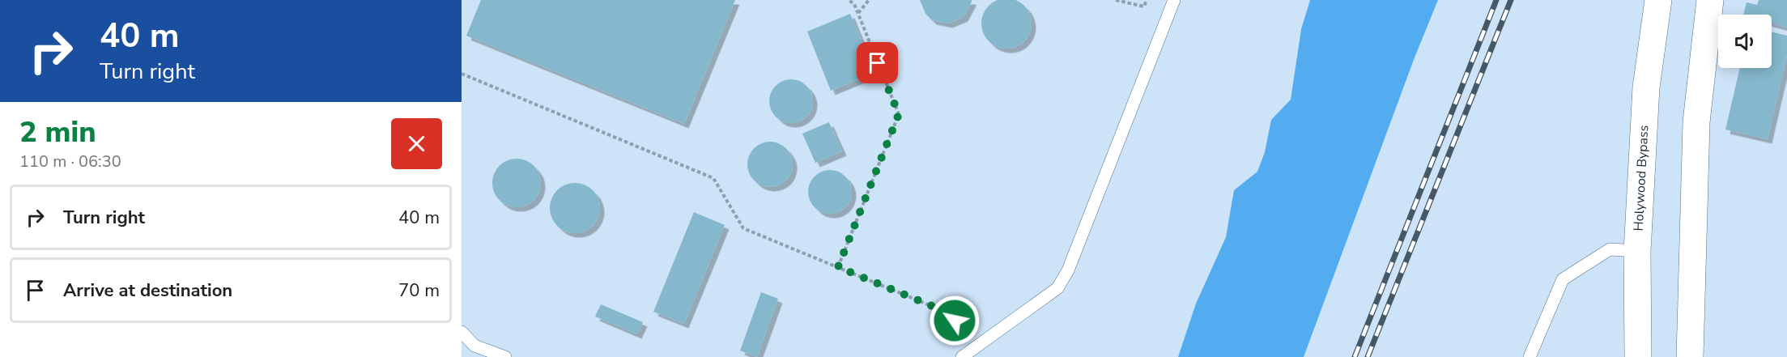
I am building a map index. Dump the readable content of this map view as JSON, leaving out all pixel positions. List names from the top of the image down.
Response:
{
  "streets": {
    "highway": ["Holywood Bypass"]
  },
  "page": {
    "turn": ["40 m", "Turn right"],
    "heading": ["2 min", "110 m · 06:30"],
    "list": [
      {
        "name": "Turn right",
        "value": "40 m"
      },
      {
        "name": "Arrive at destination",
        "value": "70 m"
      }
    ]
  }
}
